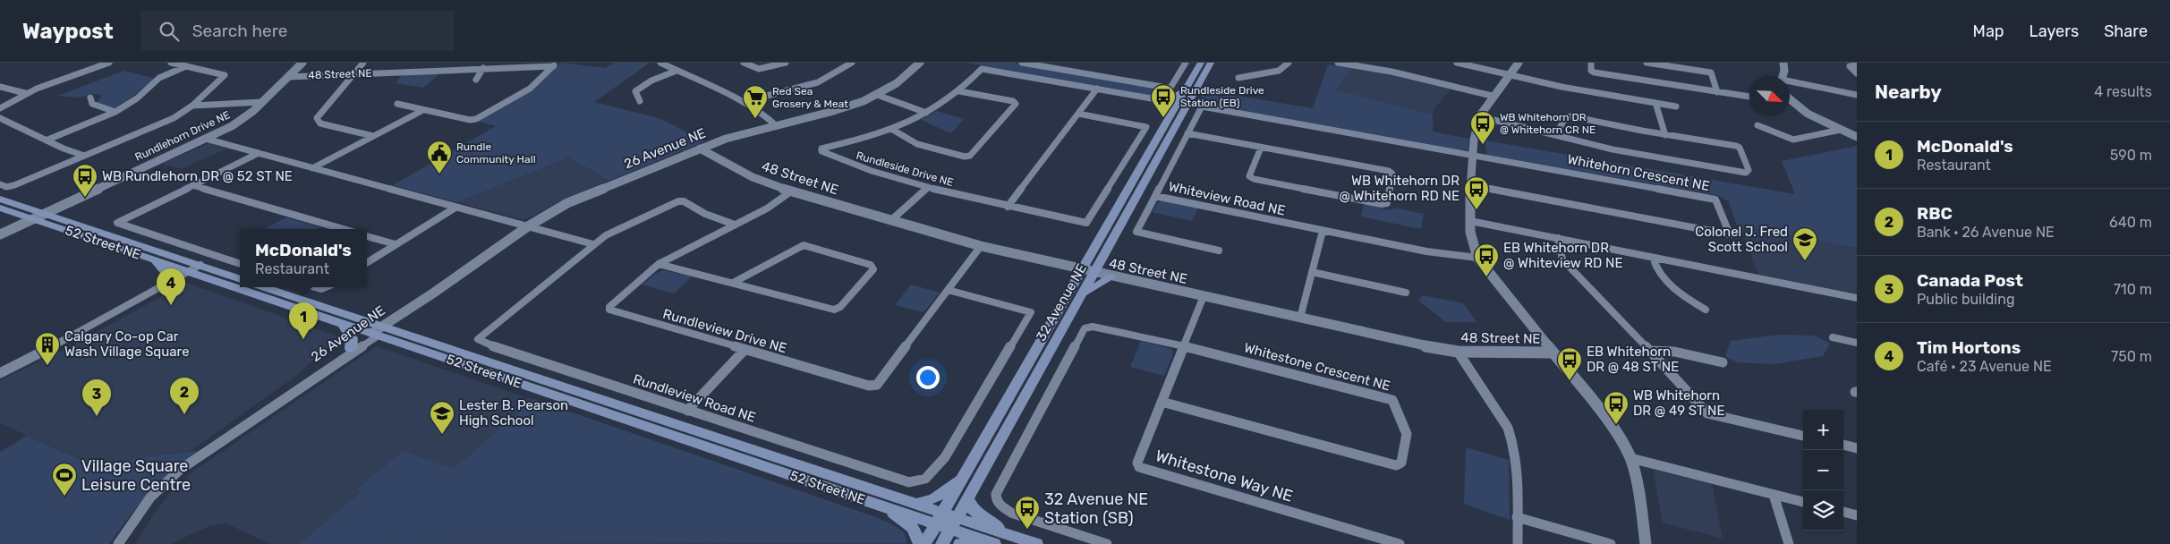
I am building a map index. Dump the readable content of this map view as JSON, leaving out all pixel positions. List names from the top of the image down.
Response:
{
  "streets": {
    "main road": ["52 Street NE", "32 Avenue NE"],
    "street": [
      "48 Street NE",
      "Rundlehorn Drive NE",
      "26 Avenue NE",
      "Rundleside Drive NE",
      "Whitehorn Crescent NE",
      "Whiteview Road NE",
      "Rundleview Drive NE",
      "Whitestone Crescent NE",
      "Rundleview Road NE",
      "Whitestone Way NE"
    ]
  },
  "crossings": [
    ["48 Street NE", "Rundlehorn Drive NE"],
    ["48 Street NE", "26 Avenue NE"],
    ["48 Street NE", "32 Avenue NE"],
    ["48 Street NE", "Rundleview Drive NE"],
    ["48 Street NE", "Whitestone Way NE"],
    ["Rundlehorn Drive NE", "52 Street NE"],
    ["26 Avenue NE", "52 Street NE"],
    ["Rundleside Drive NE", "32 Avenue NE"],
    ["Whitehorn Crescent NE", "Whiteview Road NE"],
    ["52 Street NE", "32 Avenue NE"],
    ["Rundleview Drive NE", "Rundleview Road NE"],
    ["Whitestone Crescent NE", "Whitestone Way NE"]
  ],
  "places": {
    "bus stop": [
      "Rundleside Drive Station (EB)",
      "WB Whitehorn DR @ Whitehorn CR NE",
      "WB Rundlehorn DR @ 52 ST NE",
      "WB Whitehorn DR @ Whitehorn RD NE",
      "EB Whitehorn DR @ Whiteview RD NE",
      "EB Whitehorn DR @ 48 ST NE",
      "WB Whitehorn DR @ 49 ST NE",
      "32 Avenue NE Station (SB)"
    ],
    "supermarket": ["Red Sea Grosery & Meat"],
    "public building": ["Rundle Community Hall"],
    "school or university": ["Colonel J. Fred Scott School", "Lester B. Pearson High School"],
    "building": ["Calgary Co-op Car Wash Village Square"],
    "sports": ["Village Square Leisure Centre"]
  },
  "north": "bottom right",
  "page": {
    "header": "Waypost",
    "search": "Search here",
    "nav": ["Map", "Layers", "Share"],
    "heading": ["Nearby", "4 results"],
    "list": [
      {
        "mark": "1",
        "name": "McDonald's",
        "note": "Restaurant",
        "value": "590 m"
      },
      {
        "mark": "2",
        "name": "RBC",
        "note": "Bank · 26 Avenue NE",
        "value": "640 m"
      },
      {
        "mark": "3",
        "name": "Canada Post",
        "note": "Public building",
        "value": "710 m"
      },
      {
        "mark": "4",
        "name": "Tim Hortons",
        "note": "Café · 23 Avenue NE",
        "value": "750 m"
      }
    ],
    "popup": ["McDonald's", "Restaurant"],
    "pins": [
      "4",
      "1",
      "2",
      "3"
    ],
    "map_buttons": ["+", "−"]
  }
}
